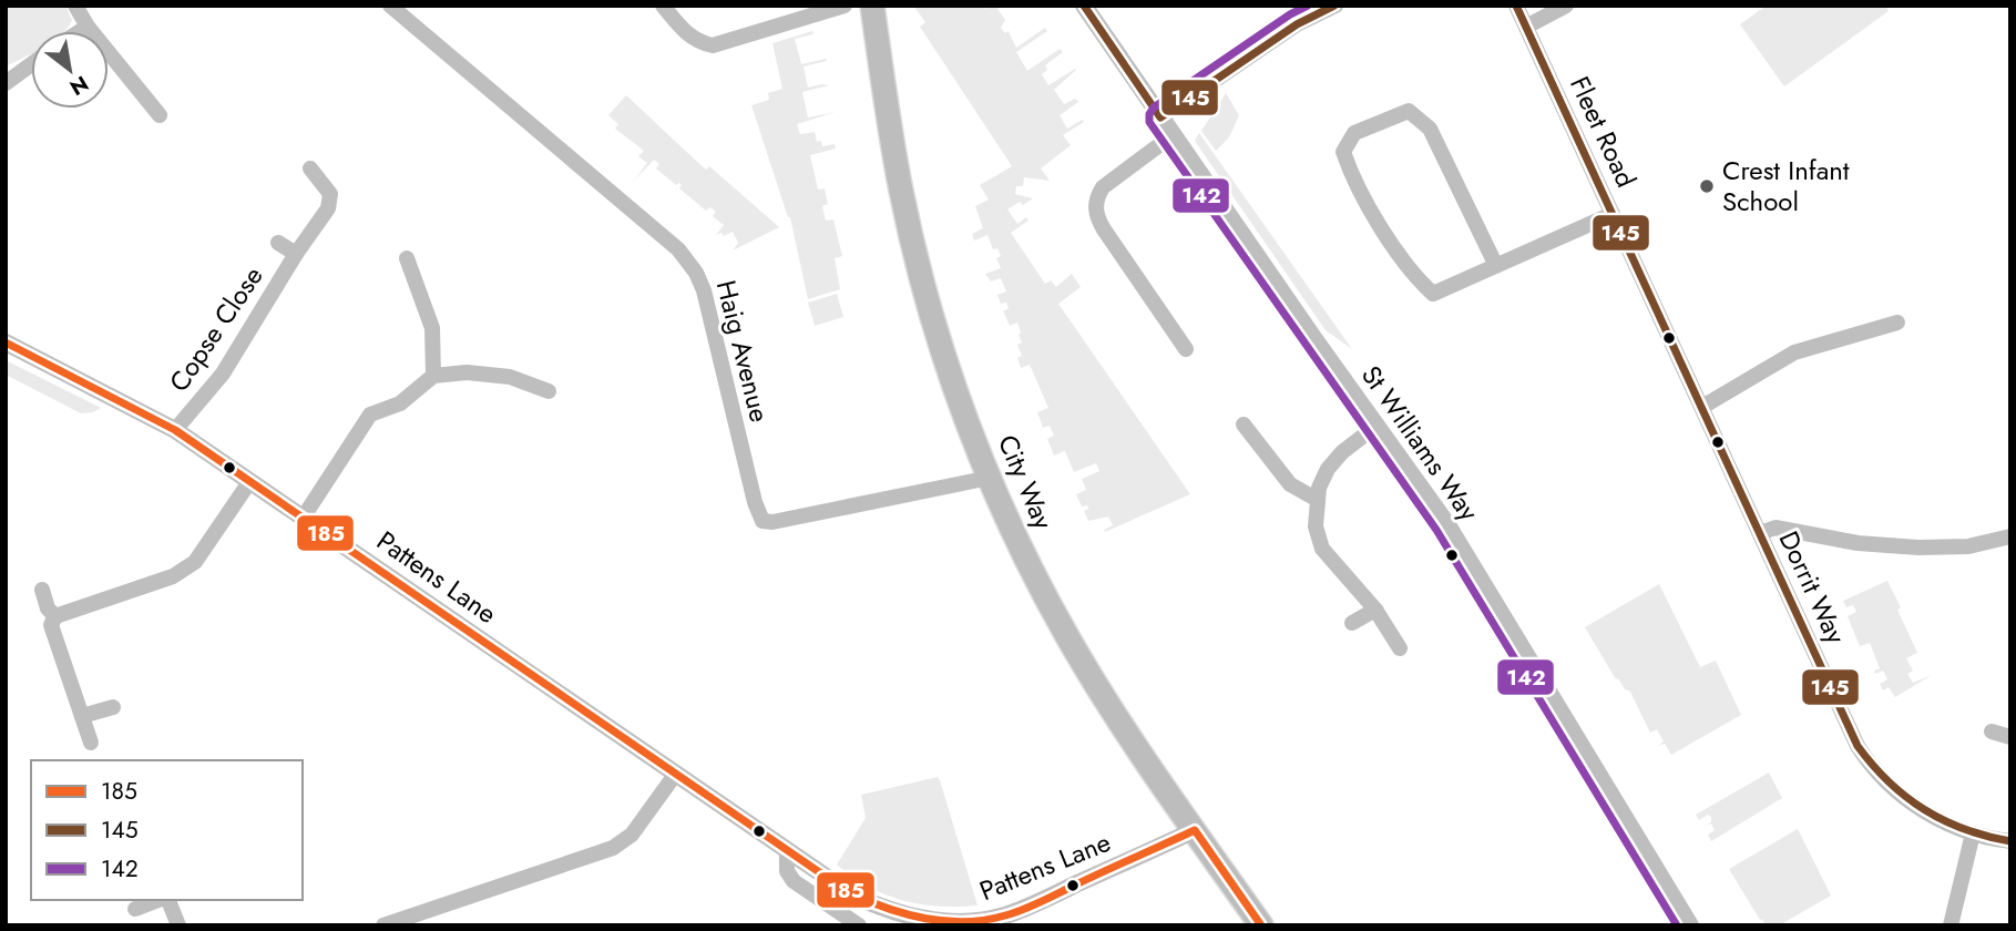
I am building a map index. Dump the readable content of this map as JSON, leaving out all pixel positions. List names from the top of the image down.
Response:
{
  "streets": {
    "main road": ["City Way"],
    "street": [
      "Fleet Road",
      "Copse Close",
      "Haig Avenue",
      "St Williams Way",
      "Pattens Lane",
      "Dorrit Way"
    ]
  },
  "crossings": [
    ["Fleet Road", "Dorrit Way"],
    ["Copse Close", "Pattens Lane"],
    ["Haig Avenue", "City Way"],
    ["City Way", "Pattens Lane"]
  ],
  "places": ["Crest Infant School"],
  "lines": ["transit line 145", "transit line 142", "transit line 185"],
  "legend": ["185", "145", "142"],
  "north": "bottom right"
}
